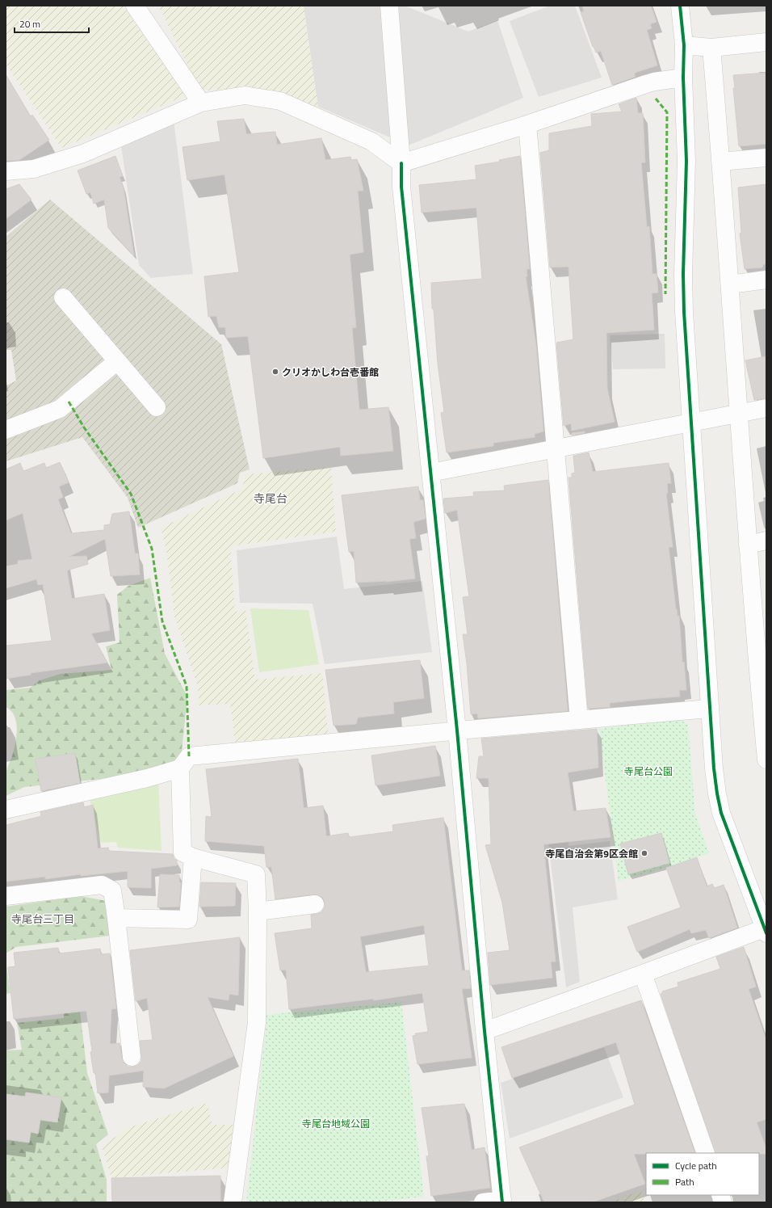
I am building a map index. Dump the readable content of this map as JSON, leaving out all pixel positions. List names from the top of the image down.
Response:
{
  "districts": ["寺尾台", "寺尾台三丁目"],
  "parks": ["寺尾台公園", "寺尾台地域公園"],
  "places": ["クリオかしわ台壱番館", "寺尾自治会第9区会館"],
  "legend": ["Cycle path", "Path"],
  "scale_bar": "20 m"
}
